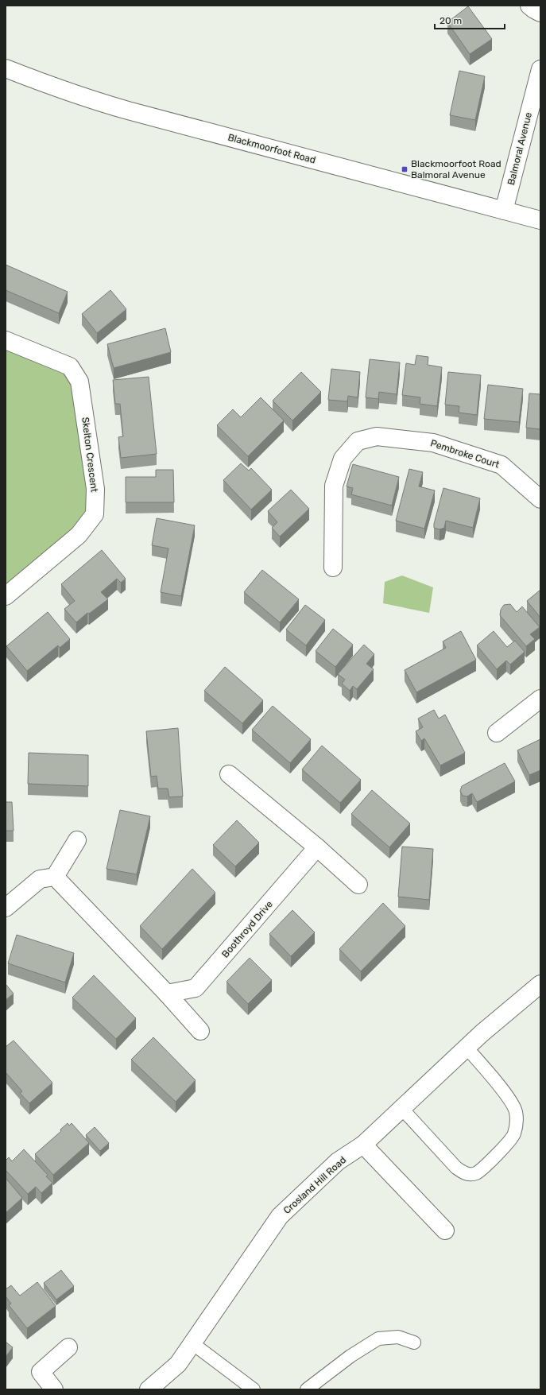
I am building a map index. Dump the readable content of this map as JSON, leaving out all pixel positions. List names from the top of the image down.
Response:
{
  "streets": {
    "street": [
      "Blackmoorfoot Road",
      "Balmoral Avenue",
      "Pembroke Court",
      "Skelton Crescent",
      "Boothroyd Drive",
      "Crosland Hill Road"
    ]
  },
  "crossings": [
    ["Blackmoorfoot Road", "Balmoral Avenue"]
  ],
  "places": {
    "transit": ["Blackmoorfoot Road Balmoral Avenue"]
  },
  "scale_bar": "20 m"
}
